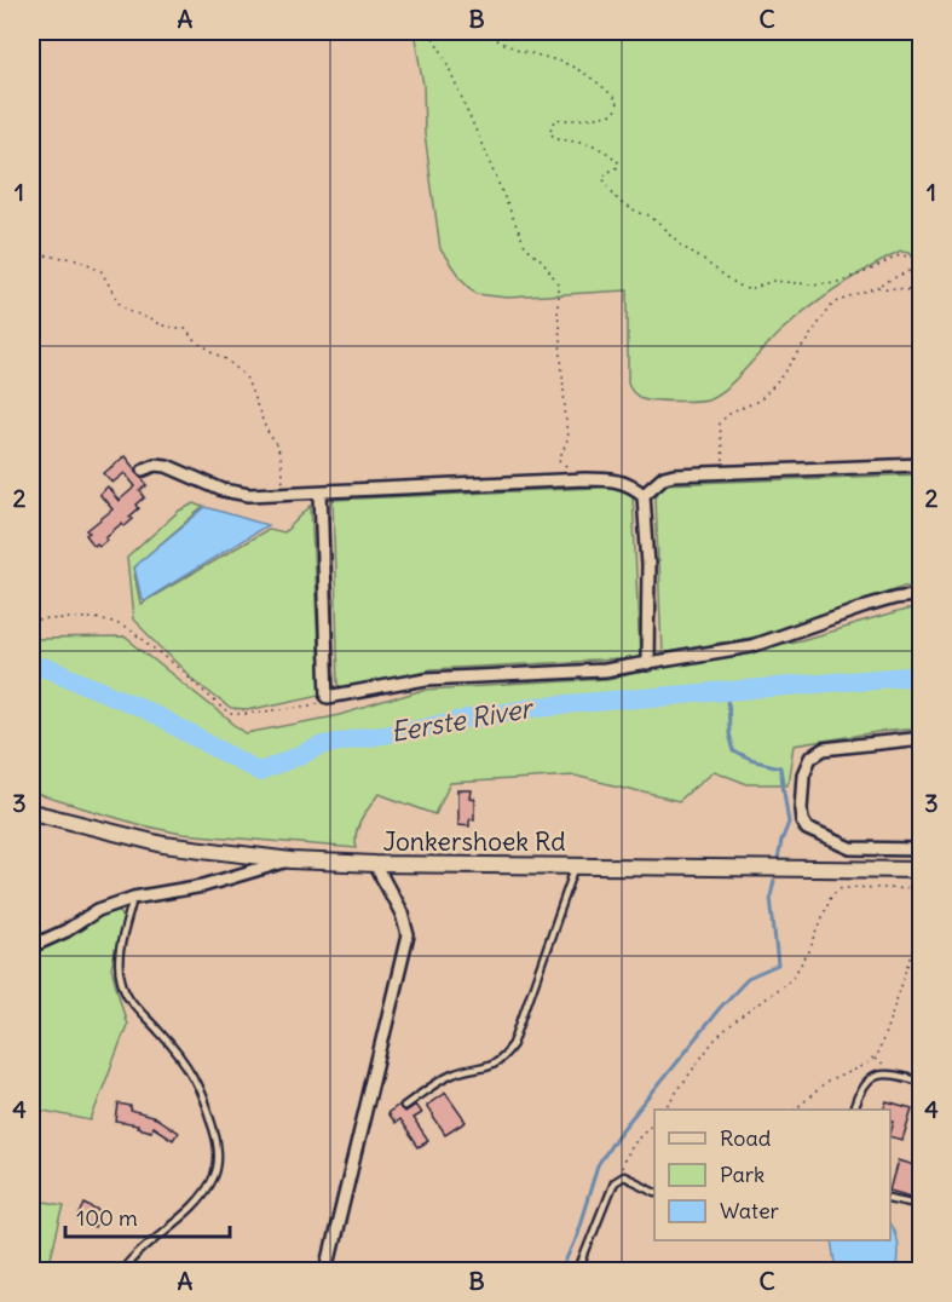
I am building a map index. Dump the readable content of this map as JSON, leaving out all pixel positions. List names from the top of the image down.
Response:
{
  "streets": {
    "street": ["Jonkershoek Rd"]
  },
  "water": ["Eerste River"],
  "legend": ["Road", "Park", "Water"],
  "scale_bar": "100 m",
  "grid": {
    "columns": ["A", "B", "C"],
    "rows": [
      "1",
      "2",
      "3",
      "4"
    ]
  }
}
